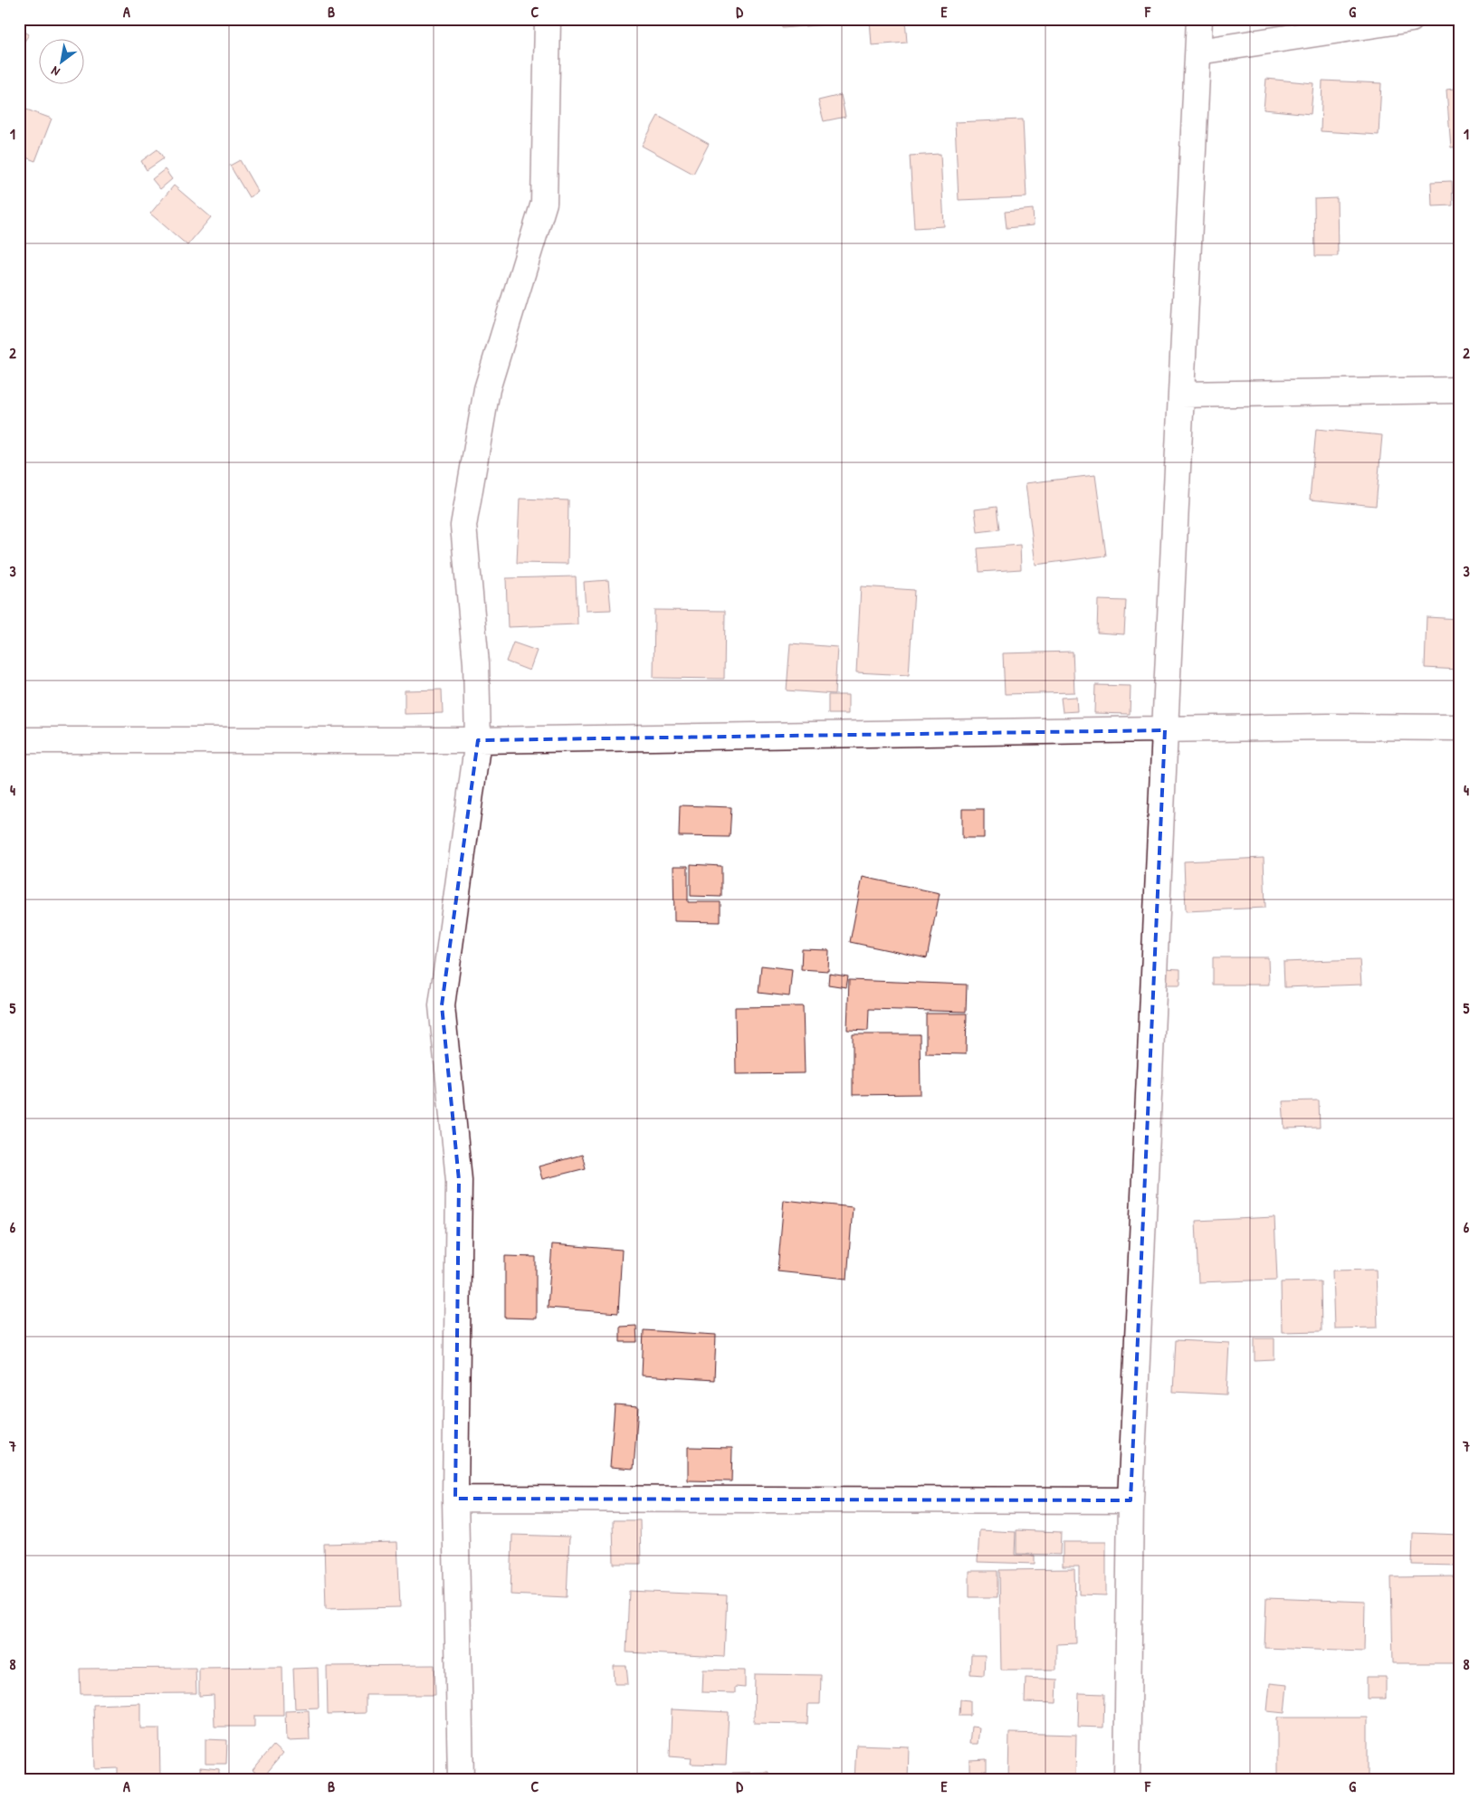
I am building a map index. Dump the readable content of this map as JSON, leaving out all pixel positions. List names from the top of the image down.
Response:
{
  "north": "bottom left",
  "grid": {
    "columns": [
      "A",
      "B",
      "C",
      "D",
      "E",
      "F",
      "G"
    ],
    "rows": [
      "1",
      "2",
      "3",
      "4",
      "5",
      "6",
      "7",
      "8"
    ]
  }
}
